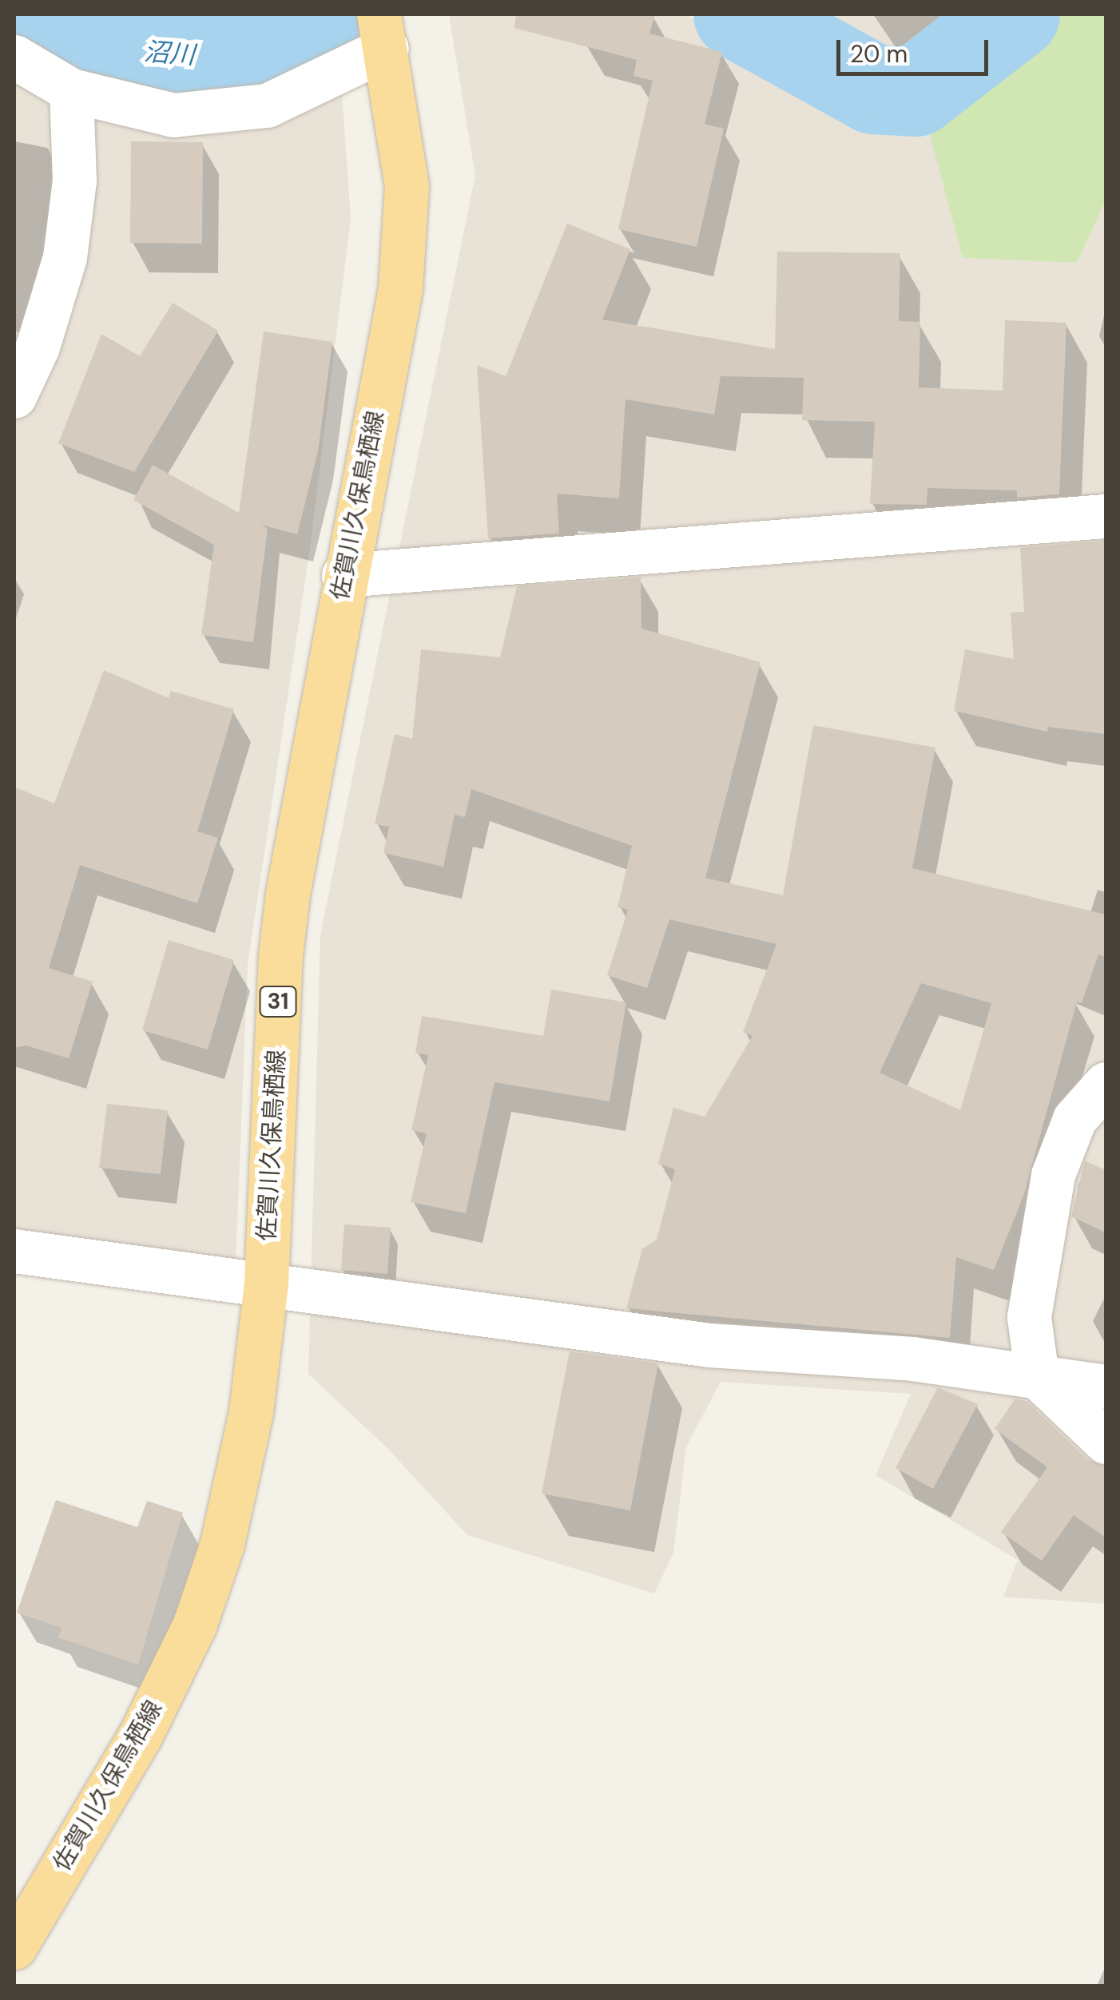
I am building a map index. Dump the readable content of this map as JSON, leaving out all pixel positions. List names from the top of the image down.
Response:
{
  "streets": {
    "main road": ["佐賀川久保鳥栖線", "31"]
  },
  "water": ["沼川"],
  "scale_bar": "20 m"
}
